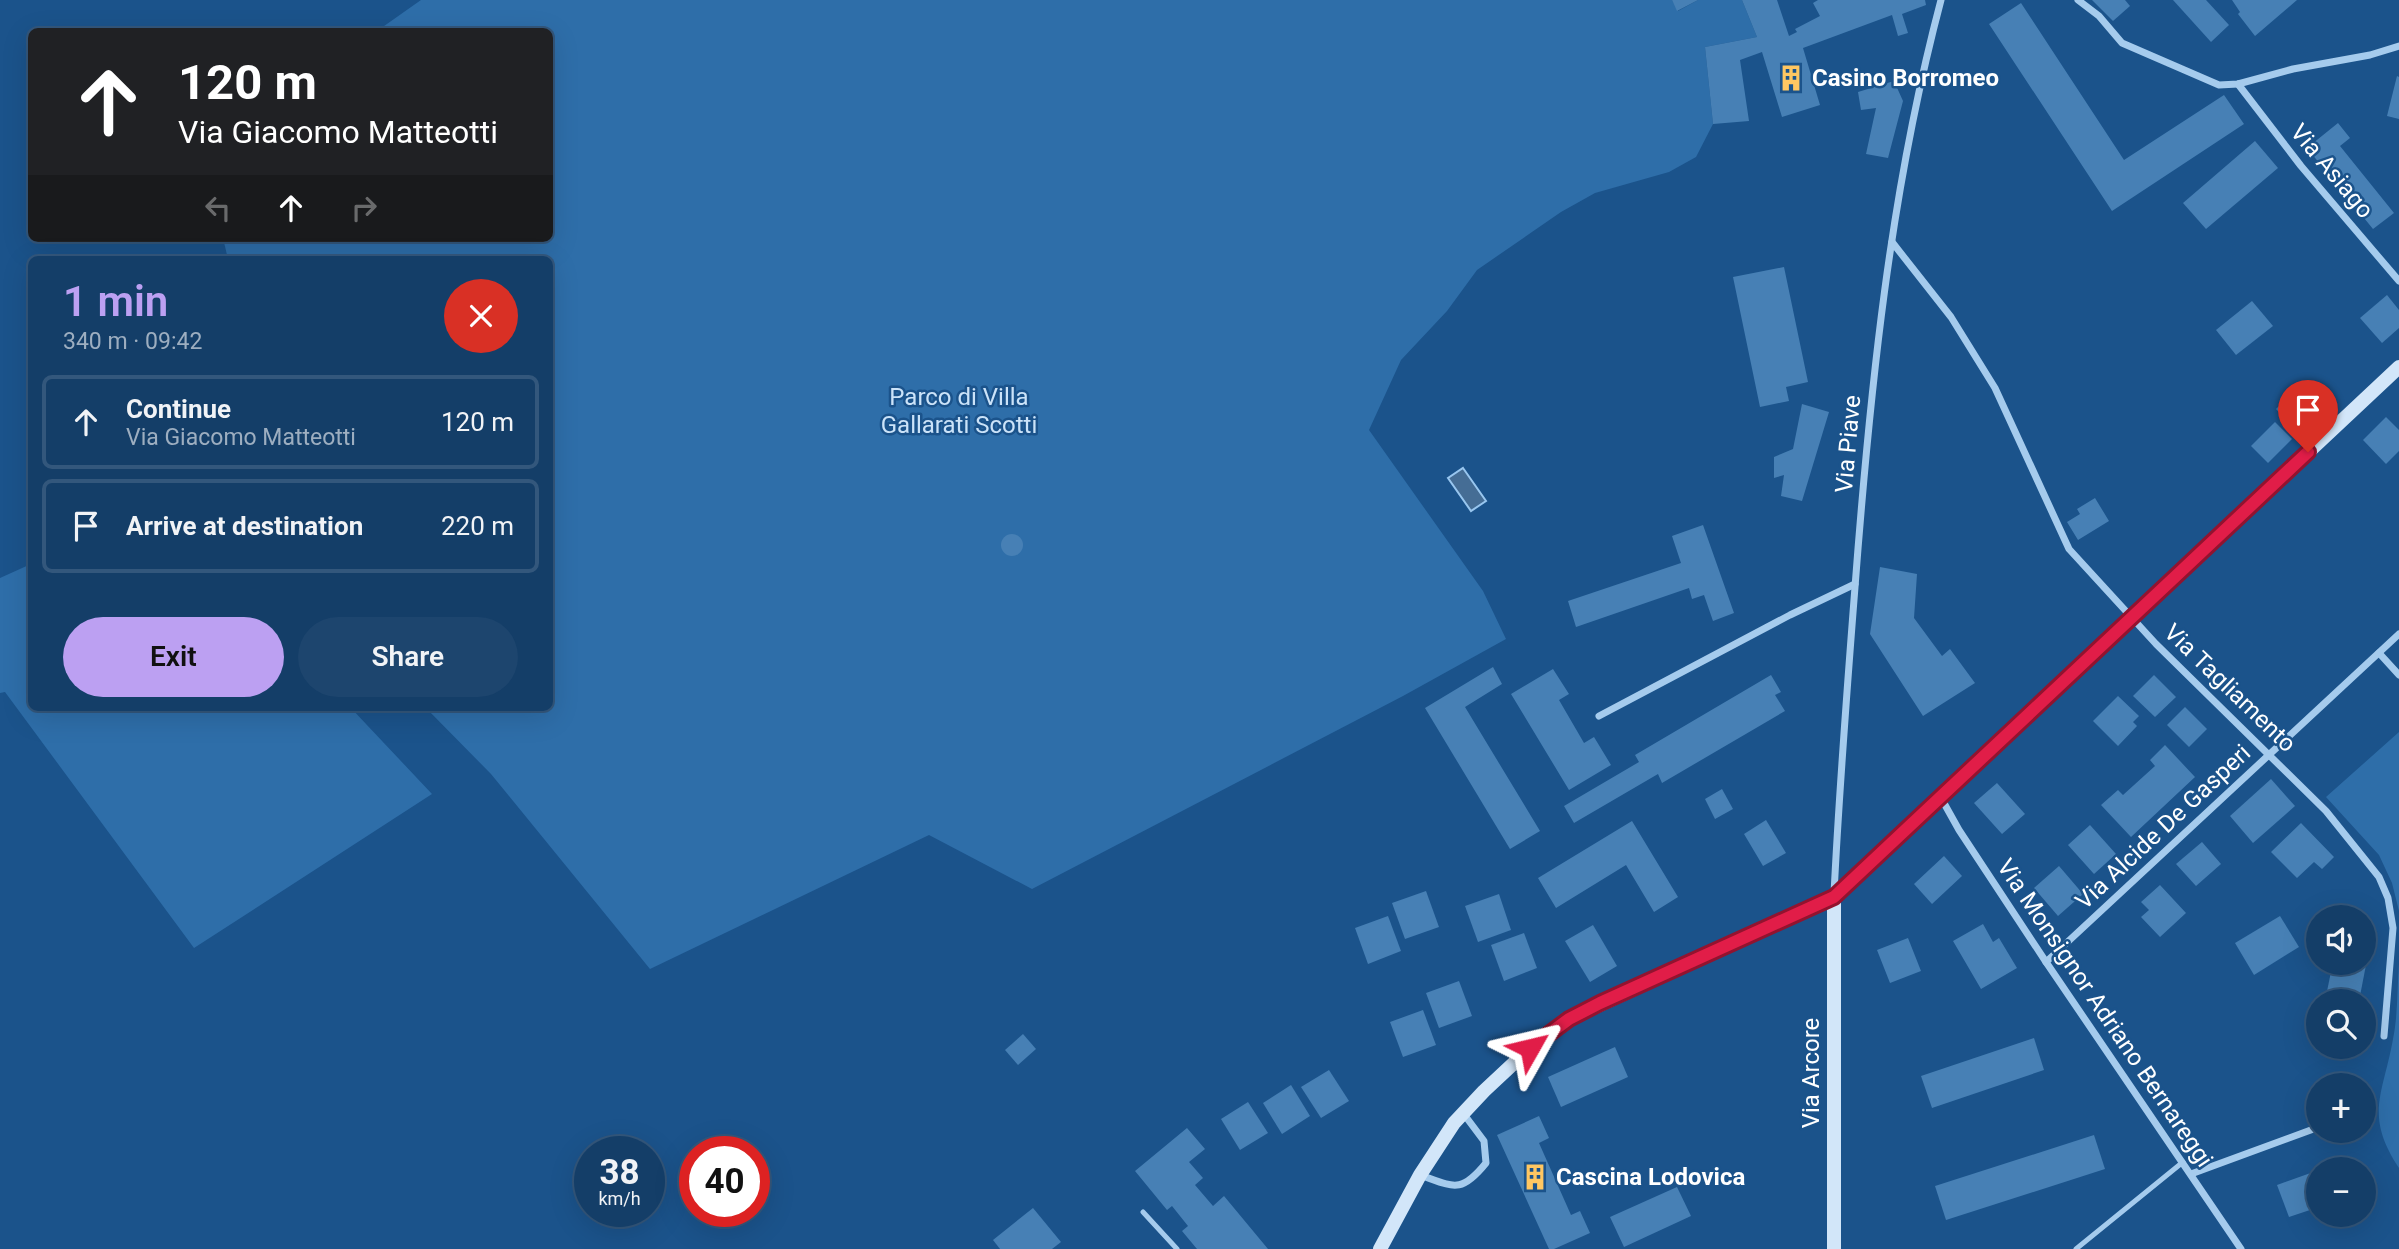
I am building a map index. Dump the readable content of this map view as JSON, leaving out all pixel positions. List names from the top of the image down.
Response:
{
  "streets": {
    "street": [
      "Via Asiago",
      "Via Piave",
      "Via Tagliamento",
      "Via Alcide De Gasperi",
      "Via Monsignor Adriano Bernareggi",
      "Via Arcore"
    ]
  },
  "crossings": [
    ["Via Piave", "Via Tagliamento"],
    ["Via Piave", "Via Arcore"],
    ["Via Tagliamento", "Via Alcide De Gasperi"],
    ["Via Alcide De Gasperi", "Via Monsignor Adriano Bernareggi"]
  ],
  "parks": ["Parco di Villa Gallarati Scotti"],
  "places": {
    "building": ["Casino Borromeo", "Cascina Lodovica"]
  },
  "page": {
    "turn": ["120 m", "Via Giacomo Matteotti"],
    "heading": ["1 min", "340 m · 09:42"],
    "list": [
      {
        "name": "Continue",
        "note": "Via Giacomo Matteotti",
        "value": "120 m"
      },
      {
        "name": "Arrive at destination",
        "value": "220 m"
      }
    ],
    "buttons": ["Exit", "Share"],
    "map_buttons": ["+", "−"],
    "speed": "38 km/h",
    "limit": "40"
  }
}
